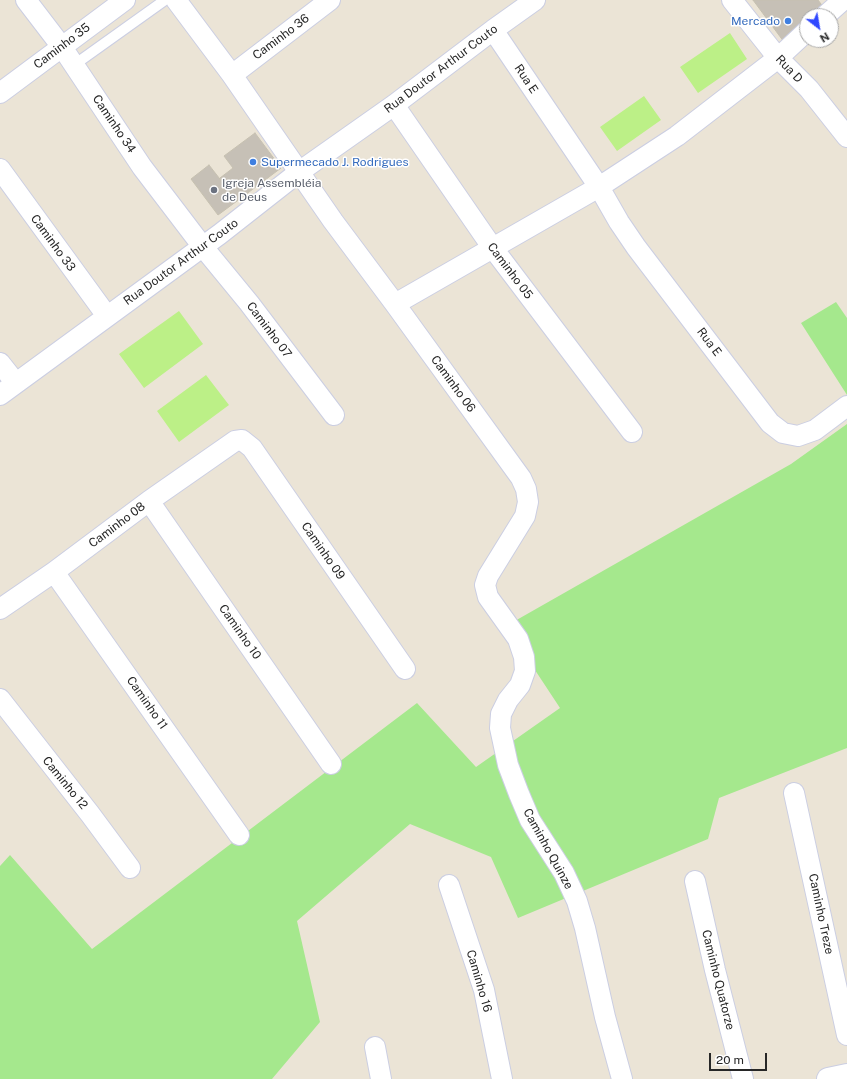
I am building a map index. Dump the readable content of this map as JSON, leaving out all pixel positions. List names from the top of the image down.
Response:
{
  "streets": {
    "street": [
      "Caminho 36",
      "Caminho 35",
      "Rua Doutor Arthur Couto",
      "Rua D",
      "Rua E",
      "Caminho 34",
      "Caminho 33",
      "Caminho 05",
      "Caminho 07",
      "Caminho 06",
      "Caminho 08",
      "Caminho 09",
      "Caminho 10",
      "Caminho 11",
      "Caminho 12",
      "Caminho Quinze",
      "Caminho Treze",
      "Caminho Quatorze",
      "Caminho 16"
    ]
  },
  "crossings": [
    ["Caminho 36", "Caminho 06"],
    ["Caminho 35", "Caminho 34"],
    ["Rua Doutor Arthur Couto", "Rua E"],
    ["Rua Doutor Arthur Couto", "Caminho 34"],
    ["Rua Doutor Arthur Couto", "Caminho 33"],
    ["Rua Doutor Arthur Couto", "Caminho 05"],
    ["Rua Doutor Arthur Couto", "Caminho 07"],
    ["Rua Doutor Arthur Couto", "Caminho 06"],
    ["Caminho 34", "Caminho 07"],
    ["Caminho 06", "Caminho Quinze"],
    ["Caminho 08", "Caminho 09"],
    ["Caminho 08", "Caminho 10"],
    ["Caminho 08", "Caminho 11"]
  ],
  "places": ["Mercado", "Supermecado J. Rodrigues", "Igreja Assembléia de Deus"],
  "scale_bar": "20 m",
  "north": "bottom right"
}
